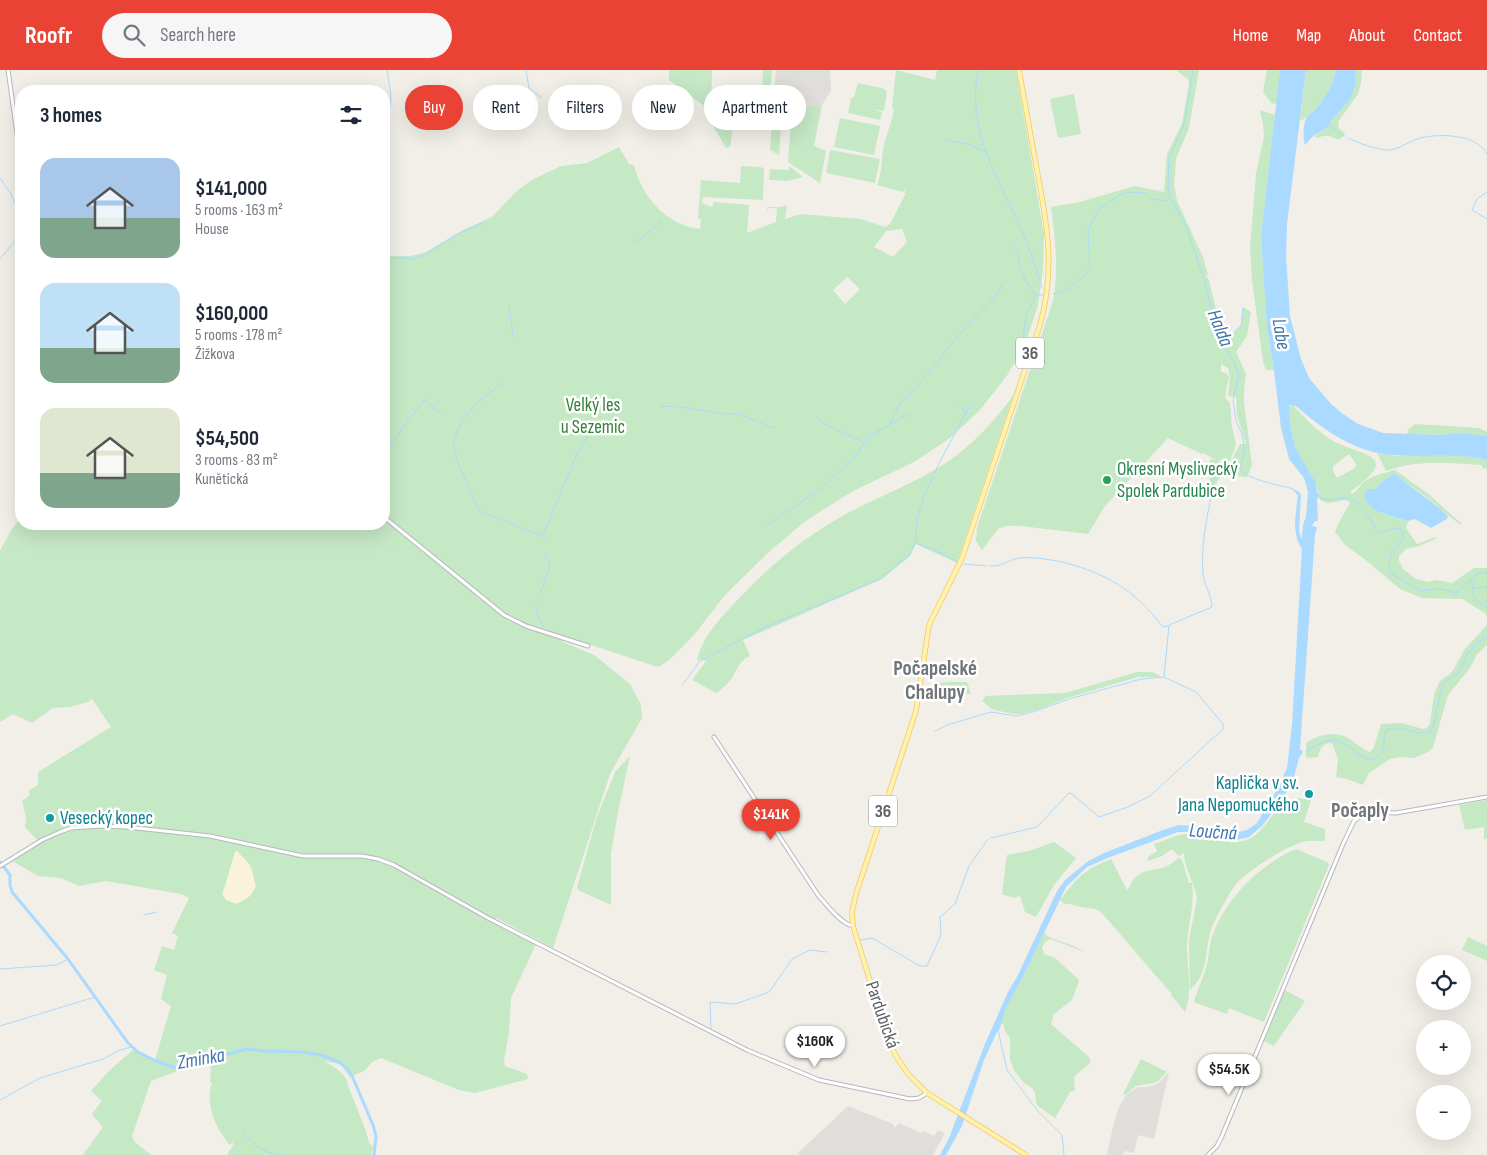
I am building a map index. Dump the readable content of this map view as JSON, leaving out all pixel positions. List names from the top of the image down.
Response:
{
  "streets": {
    "main road": ["36", "Pardubická"]
  },
  "crossings": [
    ["36", "Pardubická"]
  ],
  "districts": ["Počapelské Chalupy", "Počaply"],
  "water": [
    "Halda",
    "Labe",
    "Loučná",
    "Zminka"
  ],
  "parks": ["Velký les u Sezemic"],
  "places": ["Okresní Myslivecký Spolek Pardubice", "Kaplička v sv. Jana Nepomuckého", "Vesecký kopec"],
  "page": {
    "header": "Roofr",
    "search": "Search here",
    "nav": [
      "Home",
      "Map",
      "About",
      "Contact"
    ],
    "chip": [
      "Buy",
      "Rent",
      "Filters",
      "New",
      "Apartment"
    ],
    "heading": "3 homes",
    "list": [
      {
        "name": "$141,000",
        "note": "5 rooms · 163 m² · House"
      },
      {
        "name": "$160,000",
        "note": "5 rooms · 178 m² · Žižkova"
      },
      {
        "name": "$54,500",
        "note": "3 rooms · 83 m² · Kunětická"
      }
    ],
    "price": ["$141K", "$160K", "$54.5K"],
    "map_buttons": ["+", "−"]
  }
}
